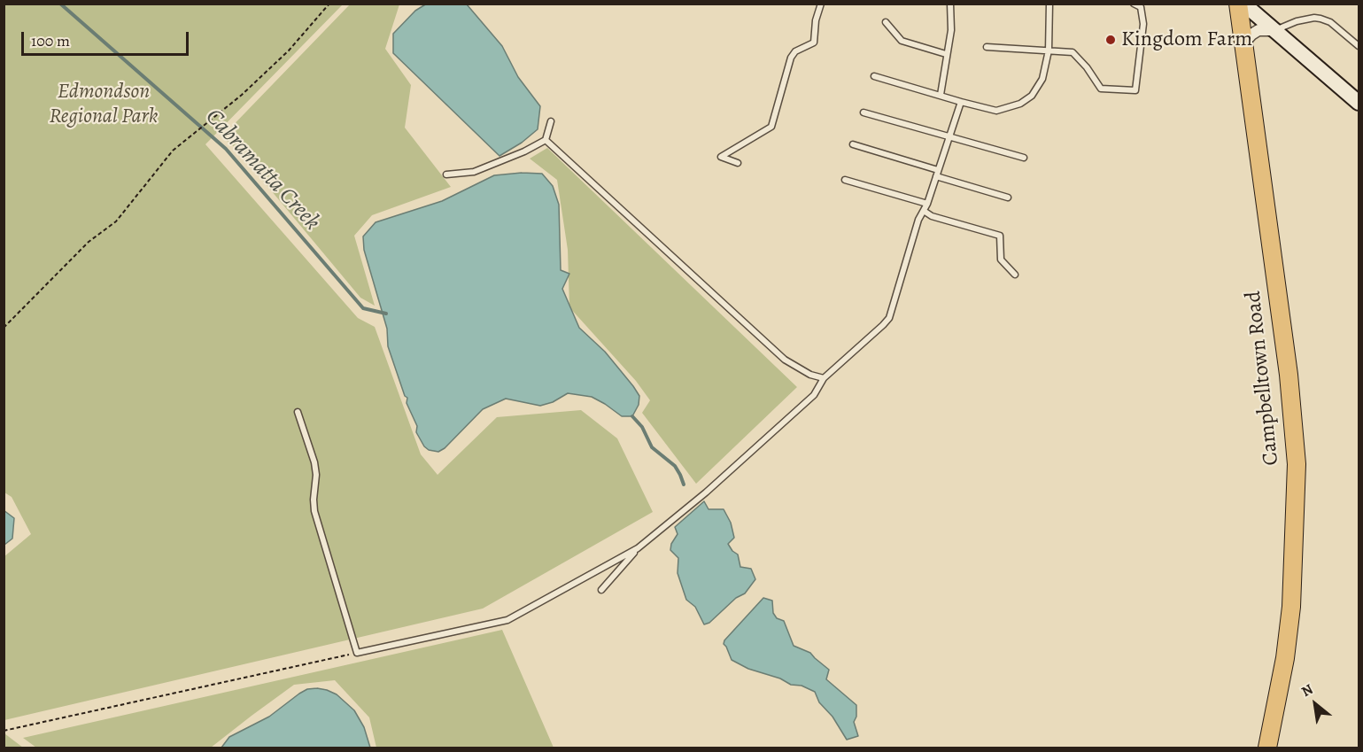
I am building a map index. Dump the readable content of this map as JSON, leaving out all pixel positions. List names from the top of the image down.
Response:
{
  "streets": {
    "main road": ["Campbelltown Road"]
  },
  "water": ["Cabramatta Creek"],
  "parks": ["Edmondson Regional Park"],
  "places": ["Kingdom Farm"],
  "scale_bar": "100 m",
  "north": "top left"
}
